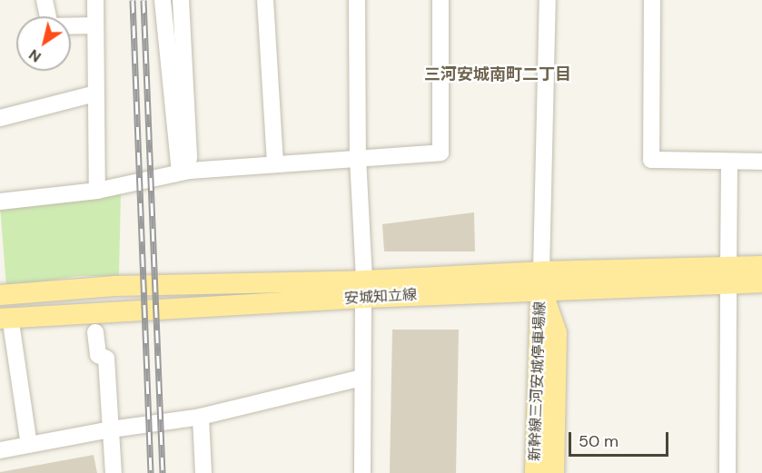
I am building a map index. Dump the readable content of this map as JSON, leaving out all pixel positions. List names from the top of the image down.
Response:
{
  "streets": {
    "main road": ["安城知立線", "新幹線三河安城停車場線"]
  },
  "crossings": [
    ["安城知立線", "新幹線三河安城停車場線"]
  ],
  "districts": ["三河安城南町二丁目"],
  "scale_bar": "50 m",
  "north": "bottom left"
}
